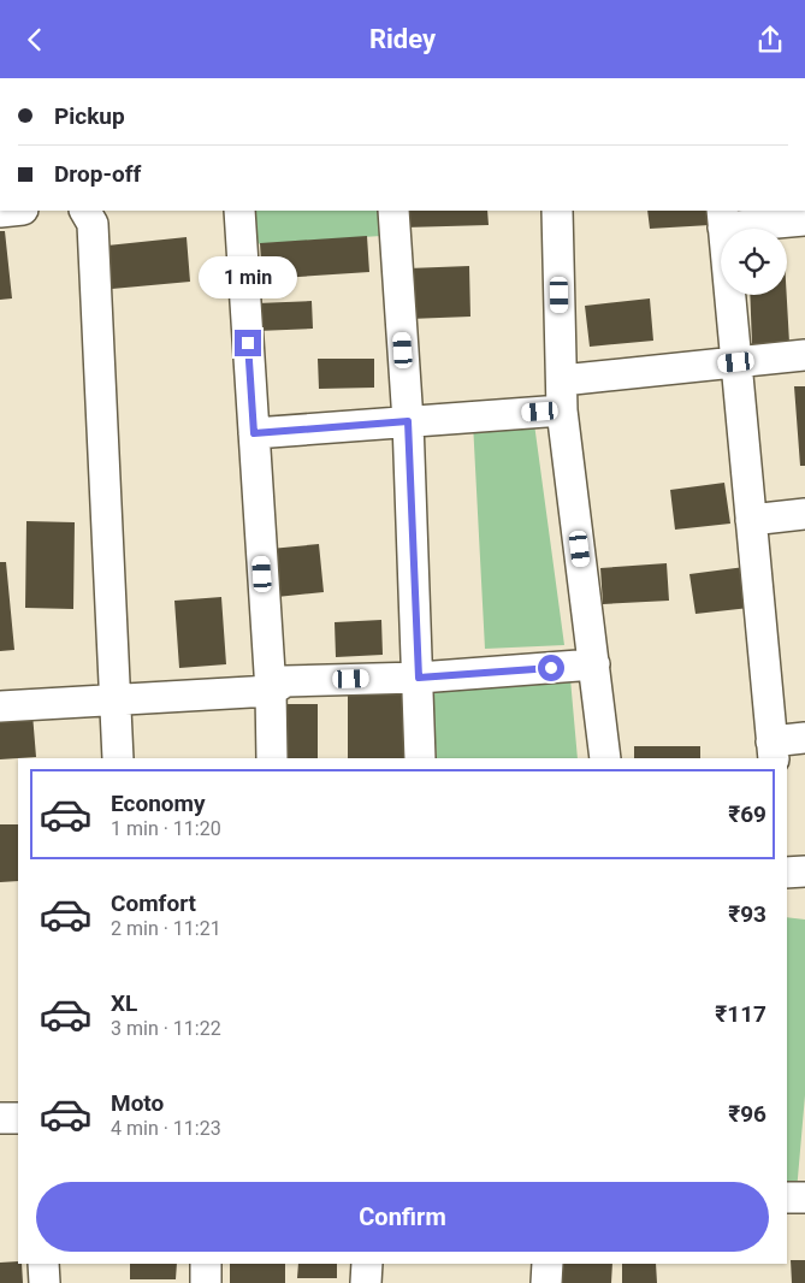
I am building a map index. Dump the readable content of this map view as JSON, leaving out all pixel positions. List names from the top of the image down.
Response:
{
  "page": {
    "header": "Ridey",
    "banner": ["Pickup", "Drop-off"],
    "bubble": "1 min",
    "list": [
      {
        "name": "Economy",
        "note": "1 min · 11:20",
        "value": "₹69"
      },
      {
        "name": "Comfort",
        "note": "2 min · 11:21",
        "value": "₹93"
      },
      {
        "name": "XL",
        "note": "3 min · 11:22",
        "value": "₹117"
      },
      {
        "name": "Moto",
        "note": "4 min · 11:23",
        "value": "₹96"
      }
    ],
    "buttons": "Confirm"
  }
}
